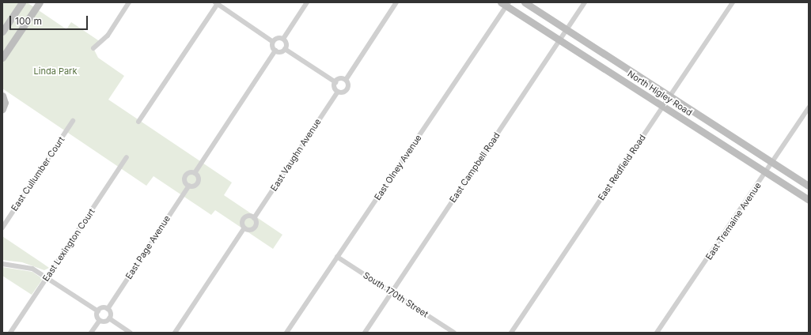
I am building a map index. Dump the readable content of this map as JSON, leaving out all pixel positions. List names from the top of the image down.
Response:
{
  "streets": {
    "main road": ["North Higley Road"],
    "street": [
      "East Vaughn Avenue",
      "East Olney Avenue",
      "East Campbell Road",
      "East Redfield Road",
      "East Cullumber Court",
      "East Tremaine Avenue",
      "East Lexington Court",
      "East Page Avenue",
      "South 170th Street"
    ]
  },
  "crossings": [
    ["North Higley Road", "East Olney Avenue"],
    ["North Higley Road", "East Campbell Road"],
    ["North Higley Road", "East Redfield Road"],
    ["North Higley Road", "East Tremaine Avenue"],
    ["East Olney Avenue", "South 170th Street"],
    ["East Campbell Road", "South 170th Street"]
  ],
  "parks": ["Linda Park"],
  "scale_bar": "100 m"
}
